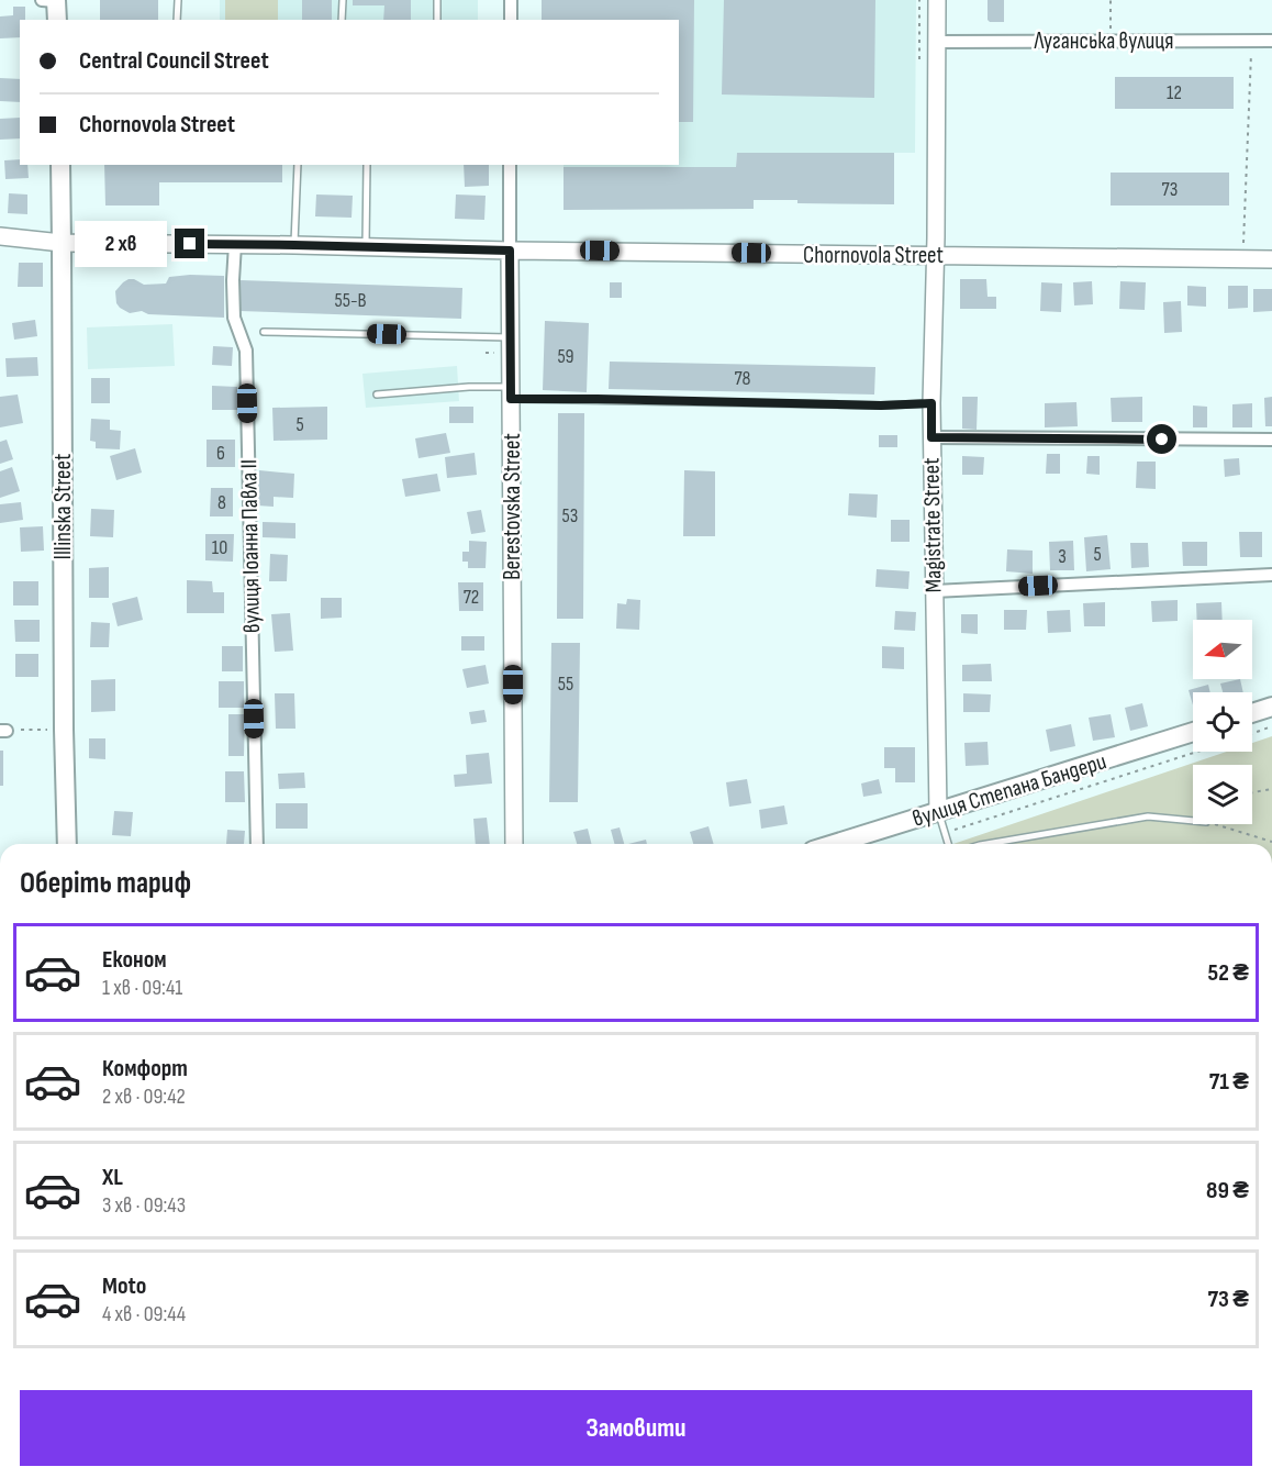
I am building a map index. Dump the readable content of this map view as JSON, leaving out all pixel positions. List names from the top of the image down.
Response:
{
  "streets": {
    "main road": ["Illinska Street", "вулиця Степана Бандери"],
    "street": [
      "Луганська вулиця",
      "Chornovola Street",
      "Berestovska Street",
      "Magistrate Street",
      "вулиця Іоанна Павла II"
    ]
  },
  "crossings": [
    ["Луганська вулиця", "Magistrate Street"],
    ["Chornovola Street", "Illinska Street"],
    ["Chornovola Street", "Berestovska Street"],
    ["Chornovola Street", "Magistrate Street"],
    ["Chornovola Street", "вулиця Іоанна Павла II"],
    ["Magistrate Street", "вулиця Степана Бандери"]
  ],
  "house_numbers": [
    "12",
    "73",
    "55-В",
    "59",
    "78",
    "5",
    "6",
    "8",
    "53",
    "10",
    "5",
    "3",
    "72",
    "55"
  ],
  "north": "left",
  "page": {
    "banner": ["Central Council Street", "Chornovola Street"],
    "bubble": "2 хв",
    "heading": "Оберіть тариф",
    "list": [
      {
        "name": "Економ",
        "note": "1 хв · 09:41",
        "value": "52 ₴"
      },
      {
        "name": "Комфорт",
        "note": "2 хв · 09:42",
        "value": "71 ₴"
      },
      {
        "name": "XL",
        "note": "3 хв · 09:43",
        "value": "89 ₴"
      },
      {
        "name": "Moto",
        "note": "4 хв · 09:44",
        "value": "73 ₴"
      }
    ],
    "buttons": "Замовити"
  }
}
